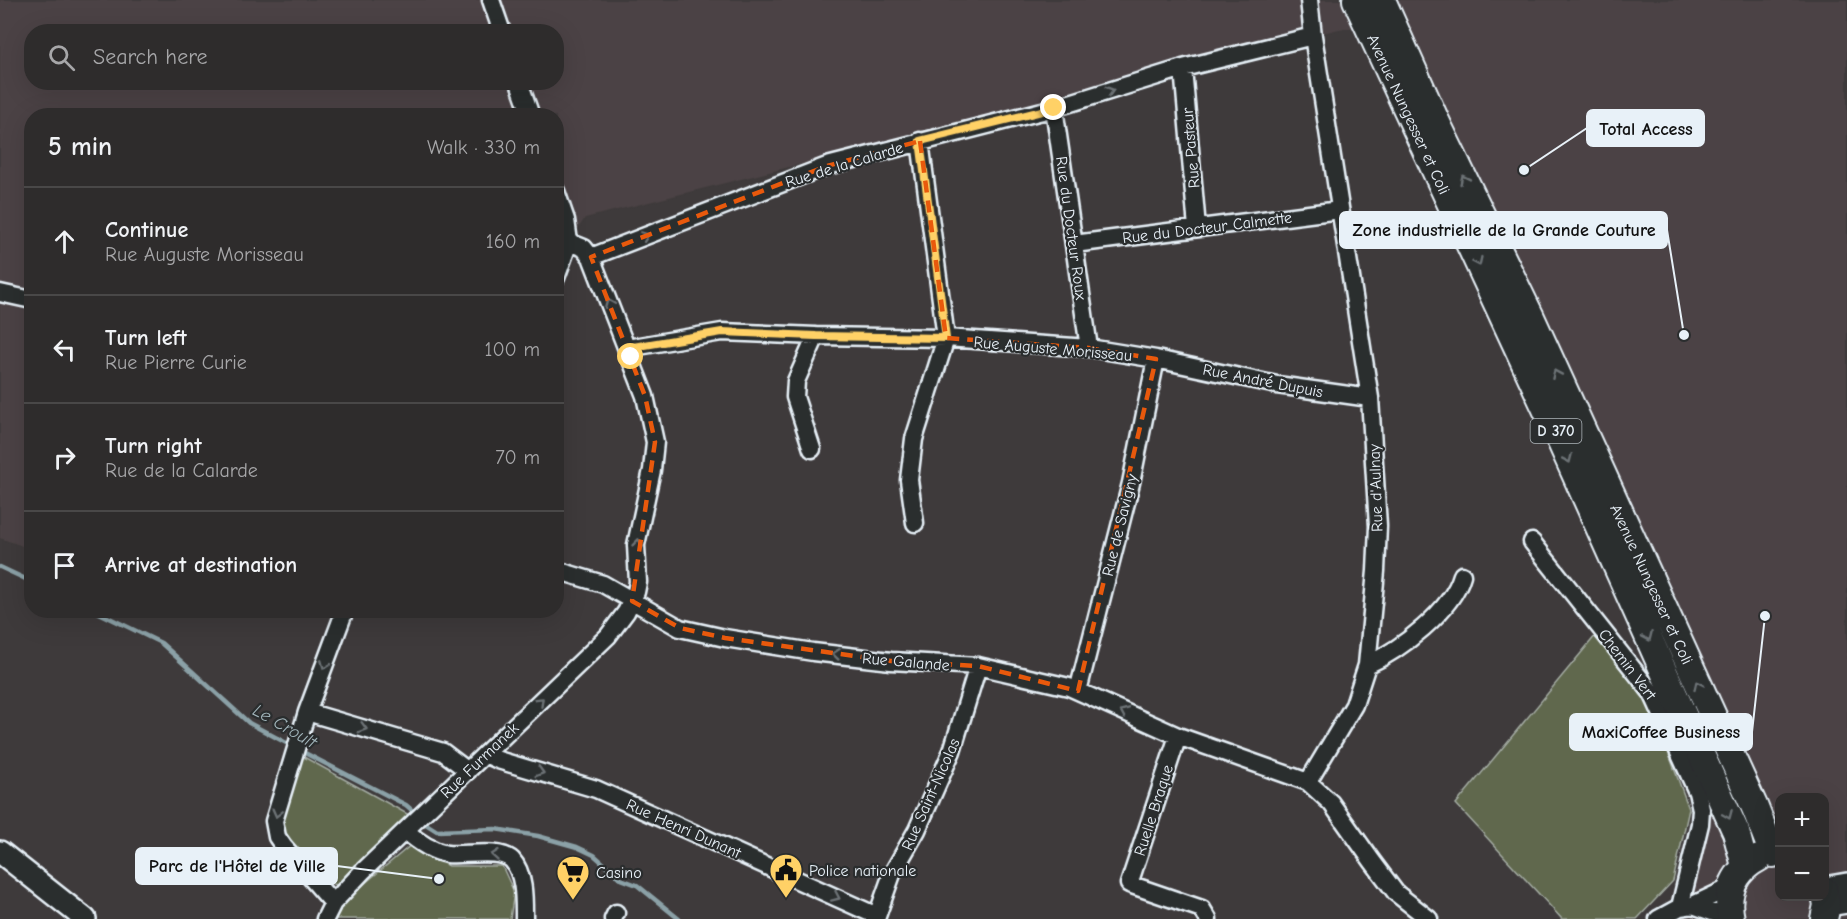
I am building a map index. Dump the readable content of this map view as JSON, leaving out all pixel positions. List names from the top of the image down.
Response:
{
  "streets": {
    "main road": ["Avenue Nungesser et Coli", "D 370"],
    "street": [
      "Rue Pasteur",
      "Rue de la Calarde",
      "Rue du Docteur Calmette",
      "Rue du Docteur Roux",
      "Rue Auguste Morisseau",
      "Rue André Dupuis",
      "Rue d'Aulnay",
      "Rue de Savigny",
      "Rue Galande",
      "Chemin Vert",
      "Rue Furmanek",
      "Rue Saint-Nicolas",
      "Ruelle Braque",
      "Rue Henri Dunant"
    ]
  },
  "crossings": [
    ["Rue Pasteur", "Rue de la Calarde"],
    ["Rue Pasteur", "Rue du Docteur Calmette"],
    ["Rue de la Calarde", "Rue du Docteur Roux"],
    ["Rue de la Calarde", "Rue d'Aulnay"],
    ["Rue de la Calarde", "Rue Furmanek"],
    ["Rue du Docteur Calmette", "Rue du Docteur Roux"],
    ["Rue du Docteur Calmette", "Rue d'Aulnay"],
    ["Rue du Docteur Roux", "Rue Auguste Morisseau"],
    ["Rue Auguste Morisseau", "Rue André Dupuis"],
    ["Rue Auguste Morisseau", "Rue de Savigny"],
    ["Rue Auguste Morisseau", "Rue Furmanek"],
    ["Rue André Dupuis", "Rue d'Aulnay"],
    ["Rue André Dupuis", "Rue de Savigny"],
    ["Rue d'Aulnay", "Rue Galande"],
    ["Rue de Savigny", "Rue Galande"],
    ["Rue Galande", "Rue Furmanek"],
    ["Rue Galande", "Rue Saint-Nicolas"],
    ["Rue Galande", "Ruelle Braque"],
    ["Rue Furmanek", "Rue Henri Dunant"],
    ["Rue Saint-Nicolas", "Rue Henri Dunant"]
  ],
  "one_way": [
    "Rue de la Calarde",
    "Rue Galande",
    "Rue Furmanek",
    "Rue Henri Dunant"
  ],
  "water": ["Le Croult"],
  "places": {
    "other": [
      "Total Access",
      "Zone industrielle de la Grande Couture",
      "MaxiCoffee Business",
      "Parc de l'Hôtel de Ville"
    ],
    "public building": ["Police nationale"],
    "supermarket": ["Casino"]
  },
  "page": {
    "search": "Search here",
    "heading": ["5 min", "Walk · 330 m"],
    "list": [
      ["Continue", "Rue Auguste Morisseau", "160 m"],
      ["Turn left", "Rue Pierre Curie", "100 m"],
      ["Turn right", "Rue de la Calarde", "70 m"],
      "Arrive at destination"
    ],
    "map_buttons": ["+", "−"]
  }
}
